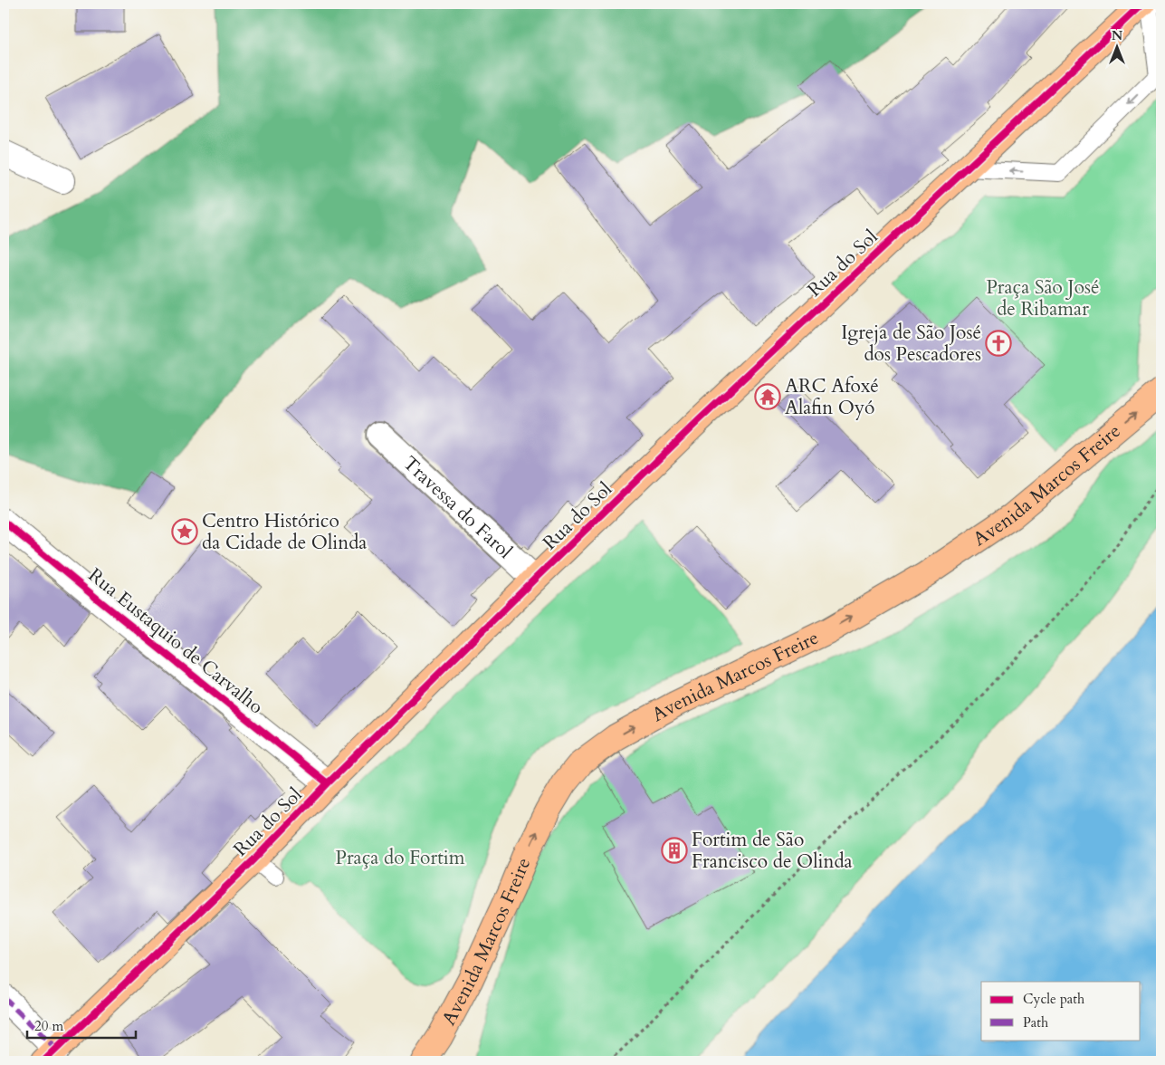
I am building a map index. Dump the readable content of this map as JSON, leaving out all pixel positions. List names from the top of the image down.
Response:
{
  "streets": {
    "main road": ["Rua do Sol", "Avenida Marcos Freire"],
    "street": ["Travessa do Farol", "Rua Eustaquio de Carvalho"]
  },
  "crossings": [
    ["Rua do Sol", "Travessa do Farol"],
    ["Rua do Sol", "Rua Eustaquio de Carvalho"]
  ],
  "one_way": ["Avenida Marcos Freire"],
  "parks": ["Praça São José de Ribamar", "Praça do Fortim"],
  "places": {
    "church": ["Igreja de São José dos Pescadores"],
    "temple": ["ARC Afoxé Alafin Oyó"],
    "place": ["Centro Histórico da Cidade de Olinda"],
    "building": ["Fortim de São Francisco de Olinda"]
  },
  "legend": ["Cycle path", "Path"],
  "scale_bar": "20 m",
  "north": "top"
}
